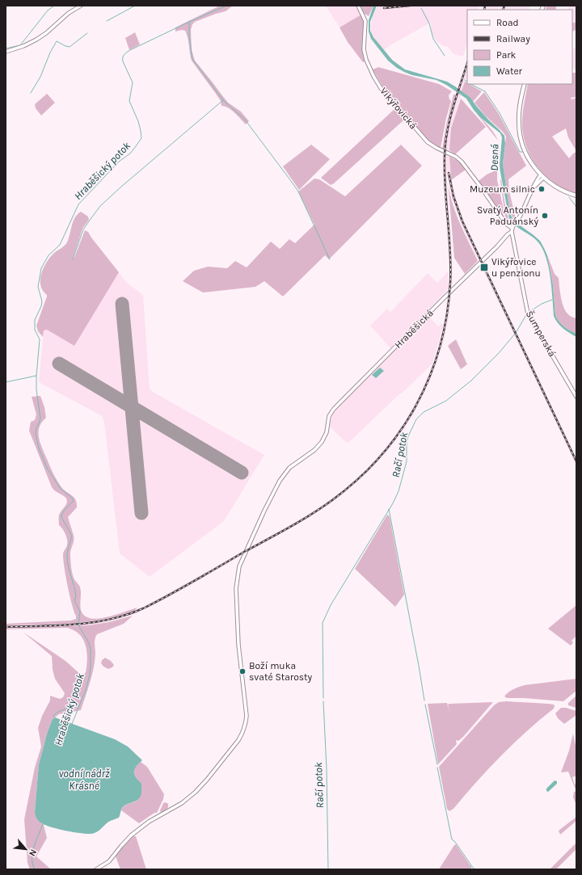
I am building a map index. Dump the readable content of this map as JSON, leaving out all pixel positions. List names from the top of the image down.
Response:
{
  "streets": {
    "street": ["Vikýřovická", "Hraběšická", "Šumperská"]
  },
  "crossings": [
    ["Vikýřovická", "Šumperská"],
    ["Hraběšická", "Šumperská"]
  ],
  "water": [
    "Desná",
    "Hraběšický potok",
    "Račí potok",
    "vodní nádrž Krásné"
  ],
  "places": {
    "other": ["Muzeum silnic", "Svatý Antonín Paduánský", "Boží muka svaté Starosty"],
    "transit": ["Vikýřovice u penzionu"]
  },
  "legend": [
    "Road",
    "Railway",
    "Park",
    "Water"
  ],
  "north": "bottom right"
}
